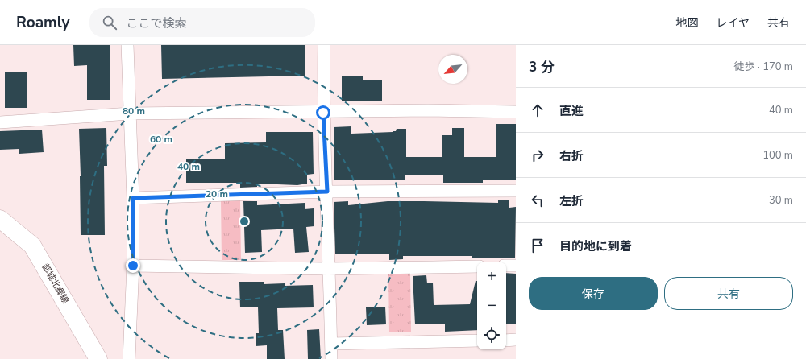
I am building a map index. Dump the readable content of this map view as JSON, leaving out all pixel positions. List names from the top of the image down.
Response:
{
  "streets": {
    "main road": ["都城北郷線"]
  },
  "north": "bottom left",
  "page": {
    "header": "Roamly",
    "search": "ここで検索",
    "nav": ["地図", "レイヤ", "共有"],
    "heading": ["3 分", "徒歩 · 170 m"],
    "list": [
      ["直進", "40 m"],
      ["右折", "100 m"],
      ["左折", "30 m"],
      "目的地に到着"
    ],
    "map_buttons": ["+", "−"],
    "buttons": ["保存", "共有"]
  },
  "rings": [
    "80 m",
    "60 m",
    "40 m",
    "20 m"
  ]
}
